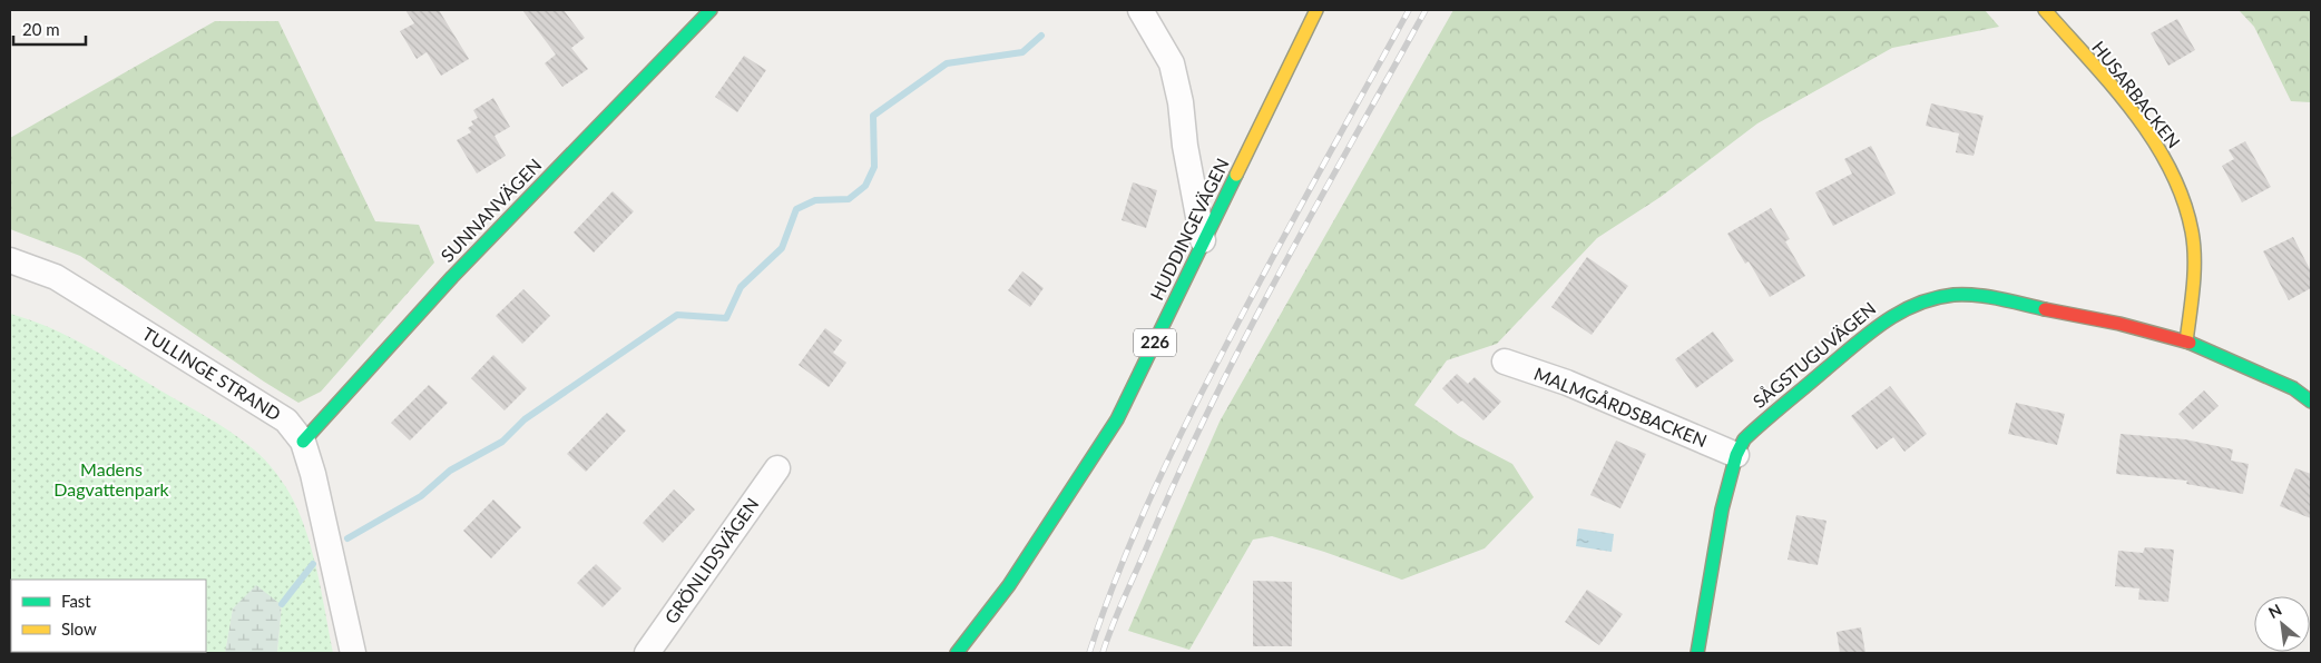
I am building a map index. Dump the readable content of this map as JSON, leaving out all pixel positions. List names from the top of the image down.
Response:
{
  "streets": {
    "street": [
      "HUSARBACKEN",
      "SUNNANVÄGEN",
      "HUDDINGEVÄGEN",
      "226",
      "SÅGSTUGUVÄGEN",
      "TULLINGE STRAND",
      "MALMGÅRDSBACKEN",
      "GRÖNLIDSVÄGEN"
    ]
  },
  "crossings": [
    ["HUSARBACKEN", "SÅGSTUGUVÄGEN"],
    ["SUNNANVÄGEN", "TULLINGE STRAND"],
    ["SÅGSTUGUVÄGEN", "MALMGÅRDSBACKEN"]
  ],
  "parks": ["Madens Dagvattenpark"],
  "legend": ["Fast", "Slow"],
  "scale_bar": "20 m",
  "north": "top left"
}
